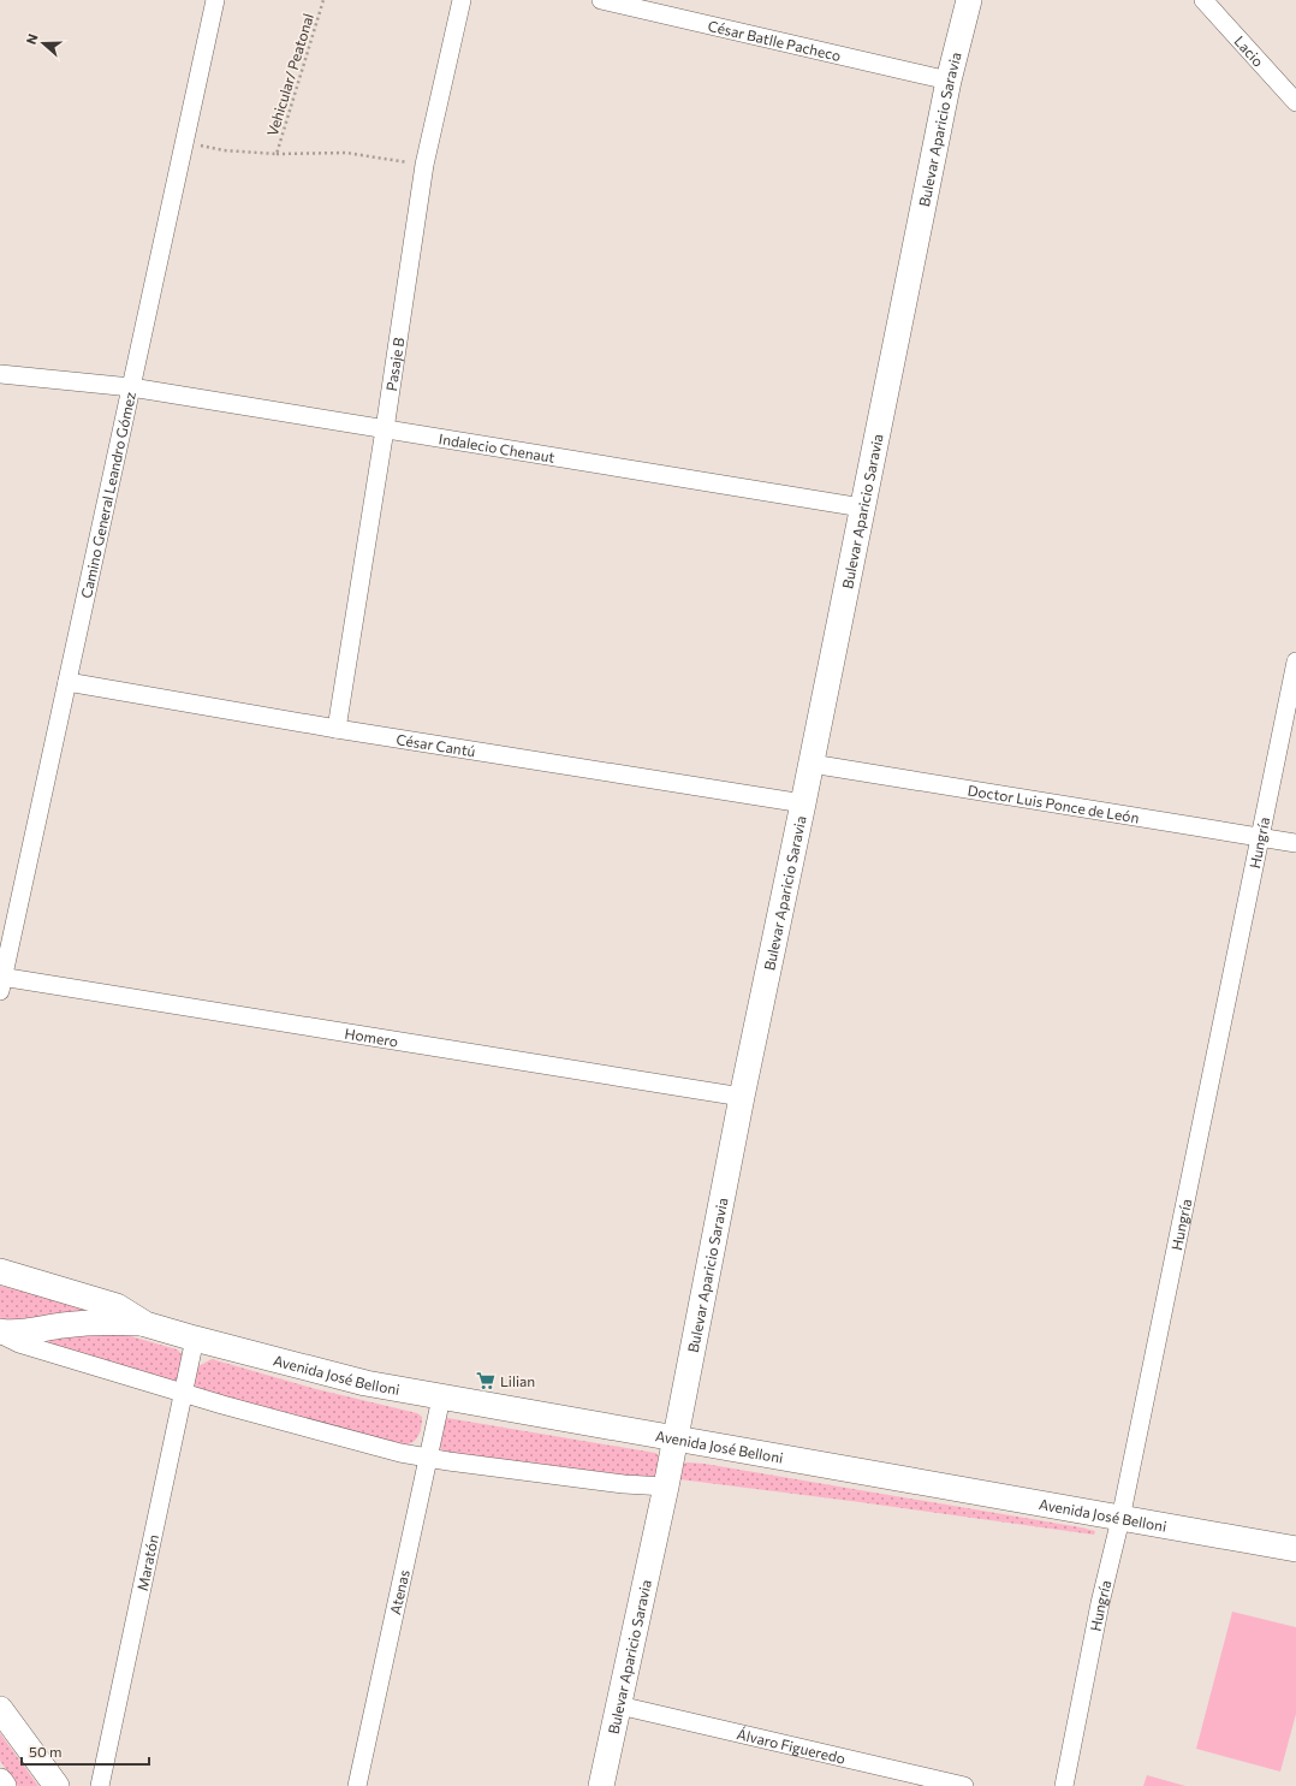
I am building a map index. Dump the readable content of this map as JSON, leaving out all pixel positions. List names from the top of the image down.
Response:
{
  "streets": {
    "street": [
      "César Batlle Pacheco",
      "Lacio",
      "Bulevar Aparicio Saravia",
      "Pasaje B",
      "Indalecio Chenaut",
      "Camino General Leandro Gómez",
      "César Cantú",
      "Doctor Luis Ponce de León",
      "Hungría",
      "Homero",
      "Avenida José Belloni",
      "Maratón",
      "Atenas",
      "Álvaro Figueredo"
    ],
    "path": ["Vehicular/ Peatonal"]
  },
  "crossings": [
    ["César Batlle Pacheco", "Bulevar Aparicio Saravia"],
    ["Vehicular/ Peatonal", "Pasaje B"],
    ["Vehicular/ Peatonal", "Camino General Leandro Gómez"],
    ["Bulevar Aparicio Saravia", "Indalecio Chenaut"],
    ["Bulevar Aparicio Saravia", "César Cantú"],
    ["Bulevar Aparicio Saravia", "Doctor Luis Ponce de León"],
    ["Bulevar Aparicio Saravia", "Homero"],
    ["Bulevar Aparicio Saravia", "Avenida José Belloni"],
    ["Bulevar Aparicio Saravia", "Álvaro Figueredo"],
    ["Pasaje B", "Indalecio Chenaut"],
    ["Pasaje B", "César Cantú"],
    ["Indalecio Chenaut", "Camino General Leandro Gómez"],
    ["Camino General Leandro Gómez", "César Cantú"],
    ["Camino General Leandro Gómez", "Homero"],
    ["Doctor Luis Ponce de León", "Hungría"],
    ["Hungría", "Avenida José Belloni"],
    ["Avenida José Belloni", "Maratón"],
    ["Avenida José Belloni", "Atenas"]
  ],
  "places": {
    "supermarket": ["Lilian"]
  },
  "scale_bar": "50 m",
  "north": "left"
}
